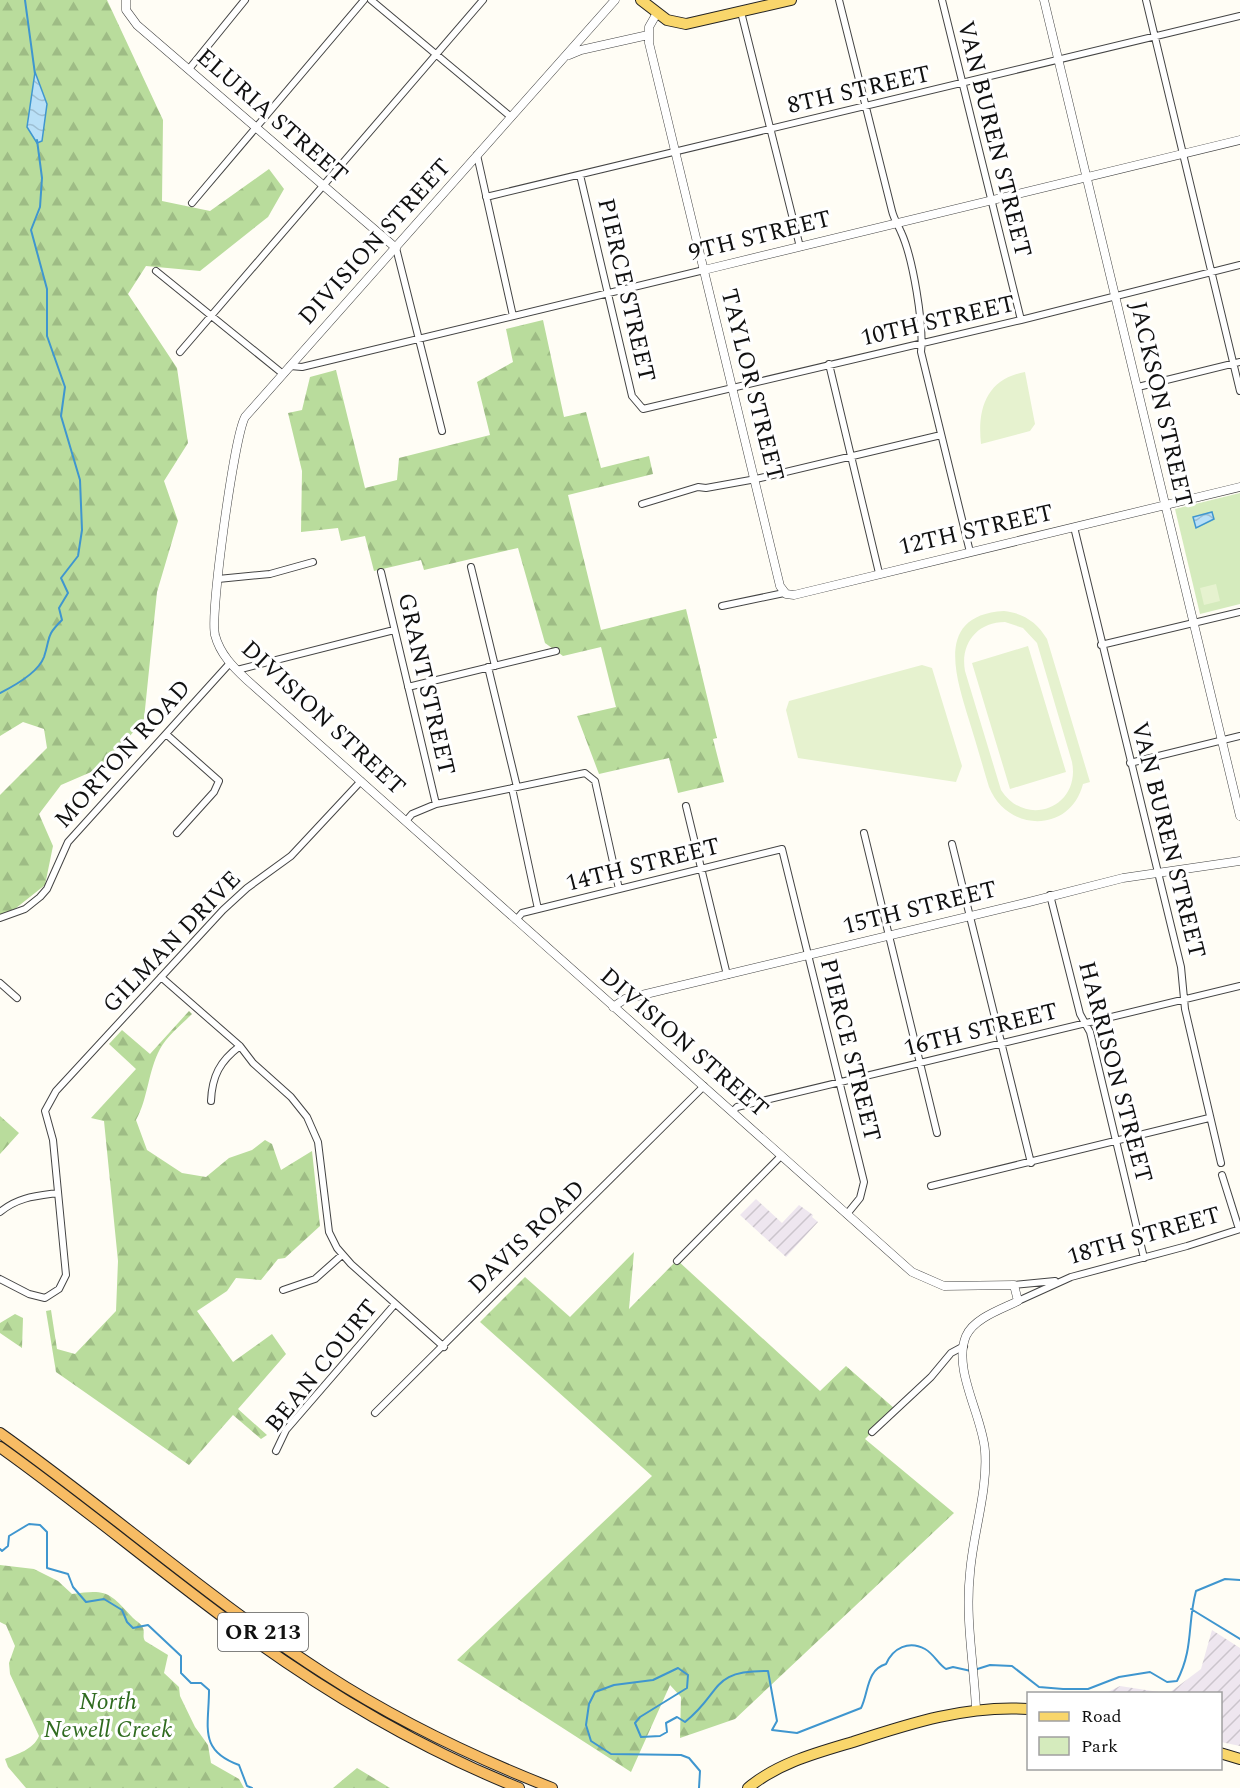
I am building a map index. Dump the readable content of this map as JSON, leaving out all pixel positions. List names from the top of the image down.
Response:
{
  "streets": {
    "highway": ["OR 213"],
    "street": [
      "8TH STREET",
      "ELURIA STREET",
      "VAN BUREN STREET",
      "9TH STREET",
      "DIVISION STREET",
      "PIERCE STREET",
      "10TH STREET",
      "TAYLOR STREET",
      "JACKSON STREET",
      "12TH STREET",
      "GRANT STREET",
      "MORTON ROAD",
      "14TH STREET",
      "15TH STREET",
      "GILMAN DRIVE",
      "16TH STREET",
      "HARRISON STREET",
      "18TH STREET",
      "DAVIS ROAD",
      "BEAN COURT"
    ]
  },
  "crossings": [
    ["8TH STREET", "VAN BUREN STREET"],
    ["8TH STREET", "PIERCE STREET"],
    ["8TH STREET", "TAYLOR STREET"],
    ["8TH STREET", "JACKSON STREET"],
    ["ELURIA STREET", "DIVISION STREET"],
    ["VAN BUREN STREET", "9TH STREET"],
    ["VAN BUREN STREET", "10TH STREET"],
    ["VAN BUREN STREET", "12TH STREET"],
    ["VAN BUREN STREET", "15TH STREET"],
    ["VAN BUREN STREET", "16TH STREET"],
    ["9TH STREET", "DIVISION STREET"],
    ["9TH STREET", "PIERCE STREET"],
    ["9TH STREET", "TAYLOR STREET"],
    ["9TH STREET", "JACKSON STREET"],
    ["DIVISION STREET", "PIERCE STREET"],
    ["DIVISION STREET", "MORTON ROAD"],
    ["DIVISION STREET", "14TH STREET"],
    ["DIVISION STREET", "15TH STREET"],
    ["DIVISION STREET", "GILMAN DRIVE"],
    ["DIVISION STREET", "16TH STREET"],
    ["DIVISION STREET", "18TH STREET"],
    ["DIVISION STREET", "DAVIS ROAD"],
    ["PIERCE STREET", "10TH STREET"],
    ["PIERCE STREET", "14TH STREET"],
    ["PIERCE STREET", "15TH STREET"],
    ["PIERCE STREET", "16TH STREET"],
    ["10TH STREET", "TAYLOR STREET"],
    ["10TH STREET", "JACKSON STREET"],
    ["TAYLOR STREET", "12TH STREET"],
    ["JACKSON STREET", "12TH STREET"],
    ["15TH STREET", "HARRISON STREET"],
    ["16TH STREET", "HARRISON STREET"],
    ["HARRISON STREET", "18TH STREET"]
  ],
  "parks": ["North Newell Creek"],
  "legend": ["Road", "Park"]
}
